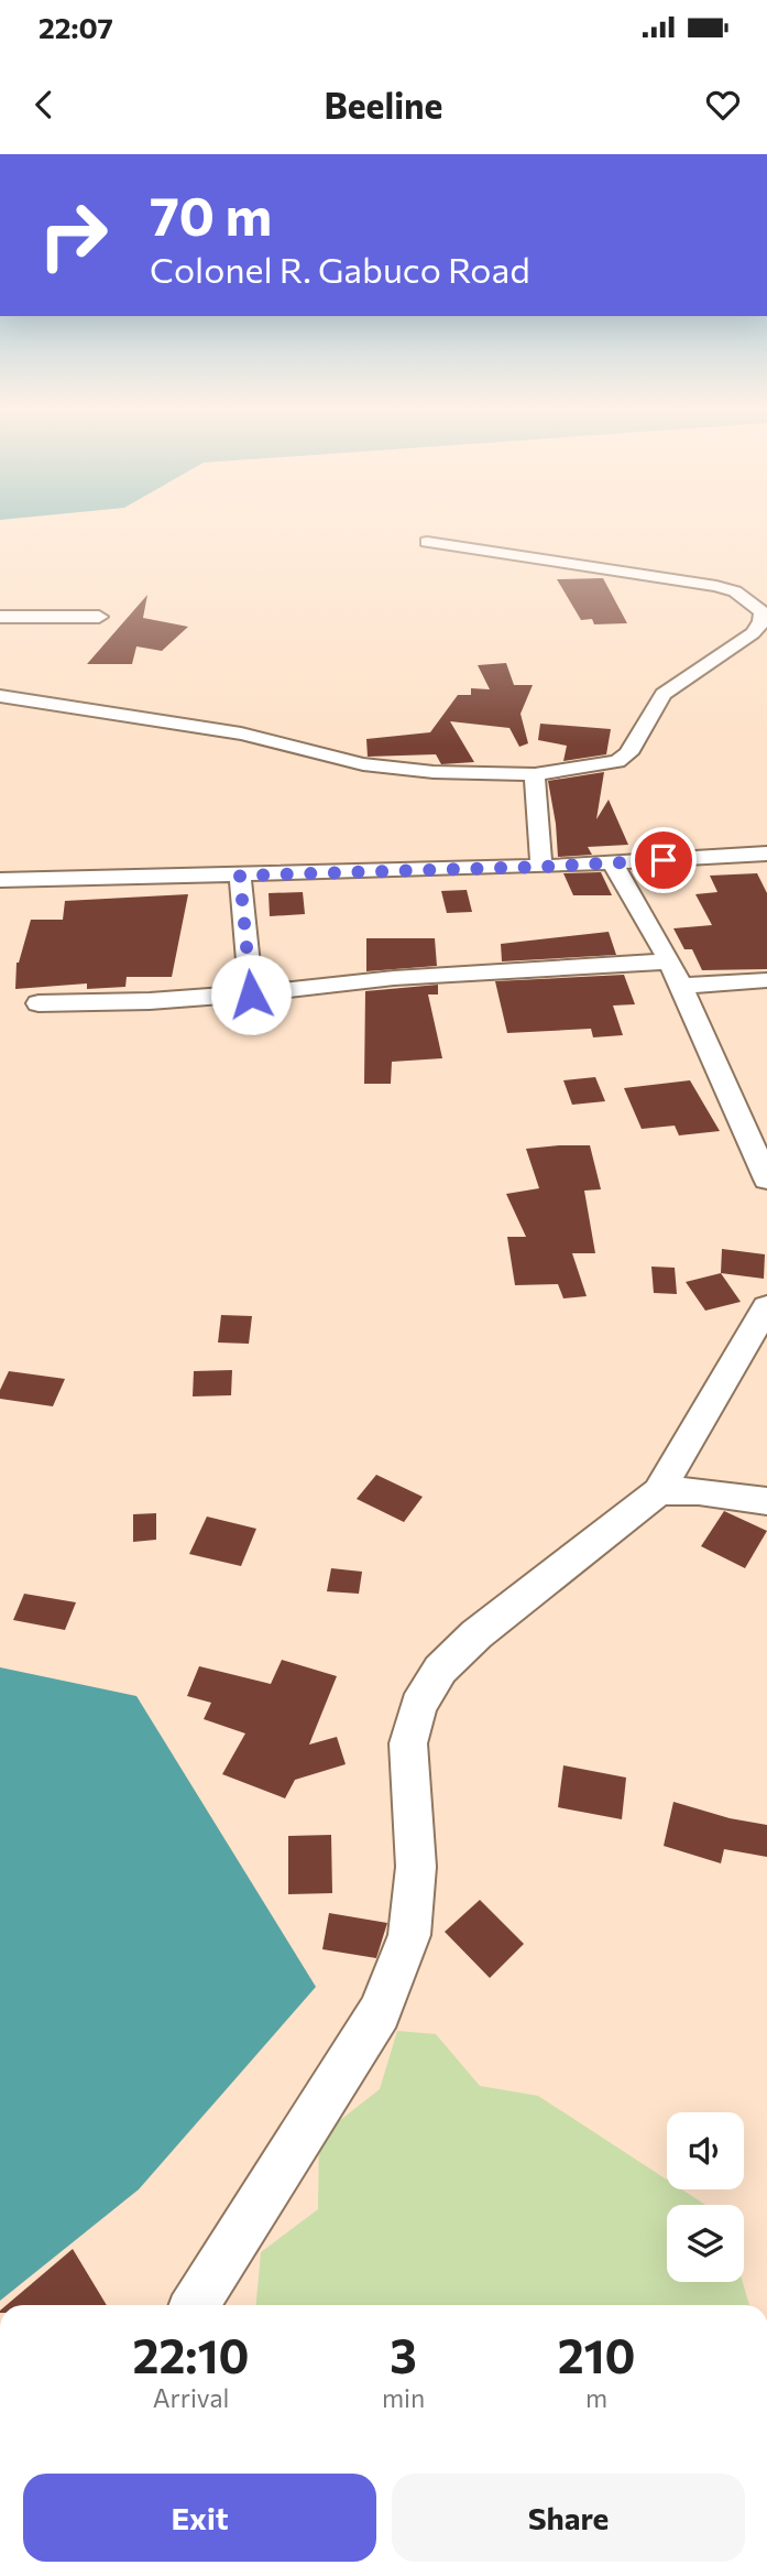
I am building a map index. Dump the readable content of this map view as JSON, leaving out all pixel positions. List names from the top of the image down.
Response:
{
  "page": {
    "status": "22:07",
    "header": "Beeline",
    "turn": ["70 m", "Colonel R. Gabuco Road"],
    "eta": [
      "22:10",
      "Arrival",
      "3",
      "min",
      "210",
      "m"
    ],
    "buttons": ["Exit", "Share"]
  }
}
